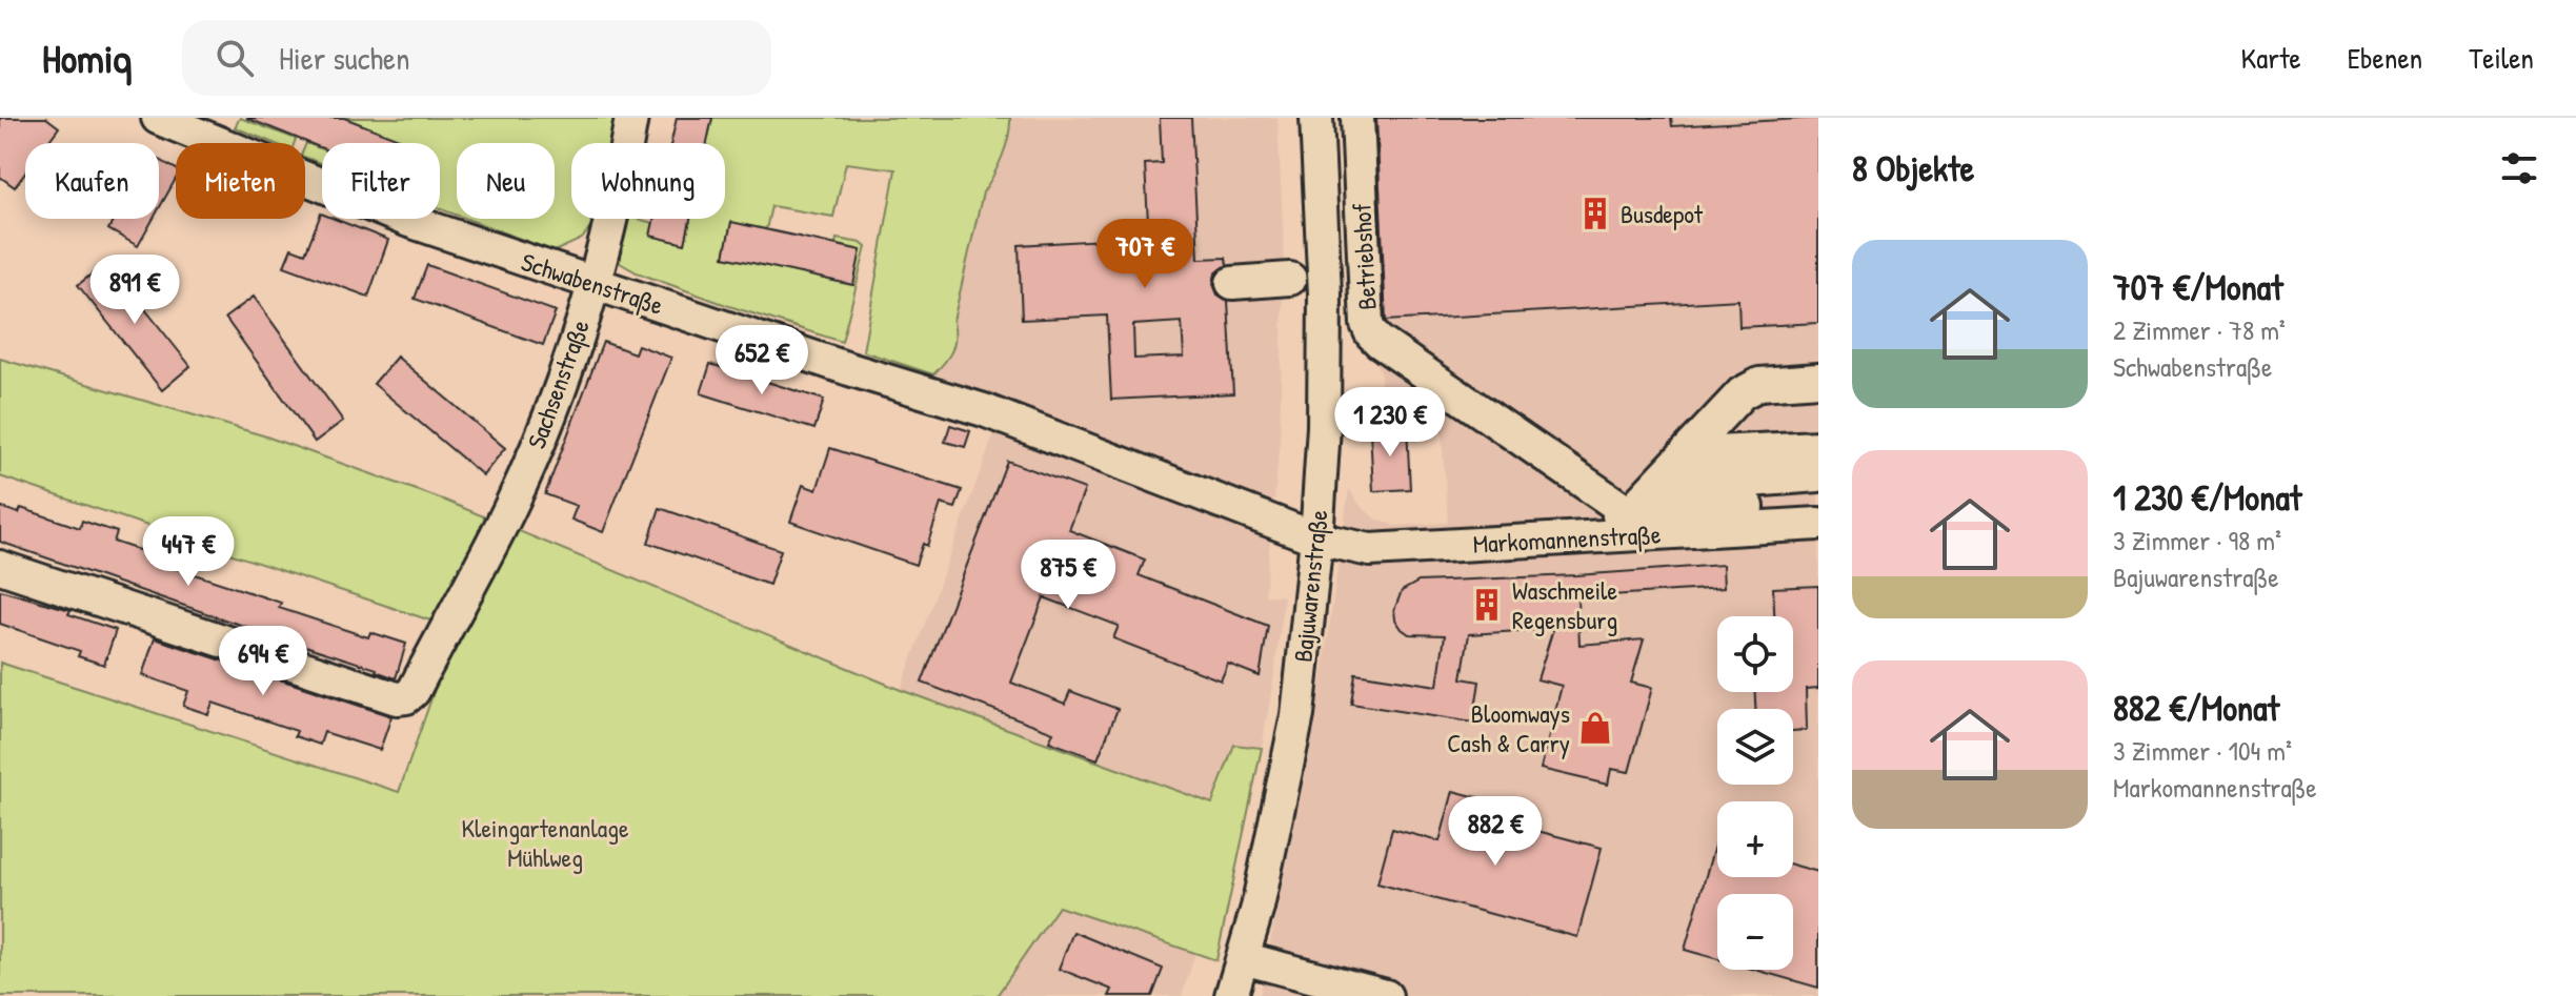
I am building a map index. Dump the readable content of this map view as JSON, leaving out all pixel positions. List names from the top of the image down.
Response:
{
  "streets": {
    "street": [
      "Betriebshof",
      "Schwabenstraße",
      "Sachsenstraße",
      "Markomannenstraße",
      "Bajuwarenstraße"
    ]
  },
  "crossings": [
    ["Schwabenstraße", "Sachsenstraße"],
    ["Schwabenstraße", "Markomannenstraße"],
    ["Schwabenstraße", "Bajuwarenstraße"],
    ["Markomannenstraße", "Bajuwarenstraße"]
  ],
  "parks": ["Kleingartenanlage Mühlweg"],
  "places": {
    "building": ["Busdepot", "Waschmeile Regensburg"],
    "shop": ["Bloomways Cash & Carry"]
  },
  "page": {
    "header": "Homiq",
    "search": "Hier suchen",
    "nav": ["Karte", "Ebenen", "Teilen"],
    "heading": "8 Objekte",
    "chip": [
      "Kaufen",
      "Mieten",
      "Filter",
      "Neu",
      "Wohnung"
    ],
    "price": [
      "707 €",
      "891 €",
      "652 €",
      "1 230 €",
      "447 €",
      "875 €",
      "694 €",
      "882 €"
    ],
    "list": [
      {
        "name": "707 €/Monat",
        "note": "2 Zimmer · 78 m² · Schwabenstraße"
      },
      {
        "name": "1 230 €/Monat",
        "note": "3 Zimmer · 98 m² · Bajuwarenstraße"
      },
      {
        "name": "882 €/Monat",
        "note": "3 Zimmer · 104 m² · Markomannenstraße"
      }
    ],
    "map_buttons": ["+", "−"]
  }
}
